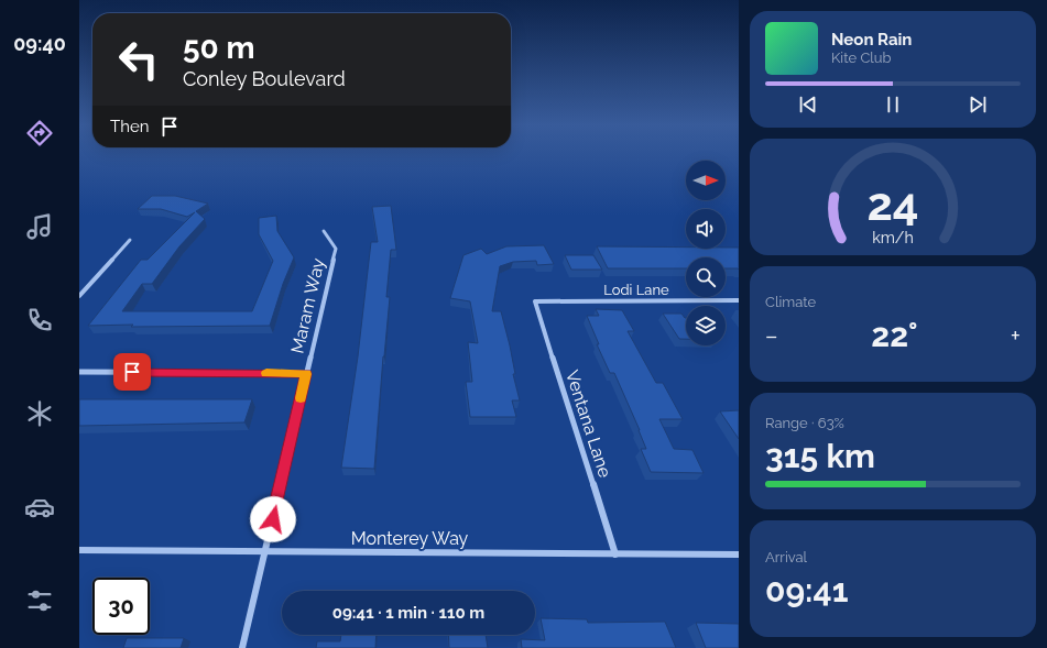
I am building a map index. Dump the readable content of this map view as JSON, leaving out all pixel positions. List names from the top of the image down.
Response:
{
  "streets": {
    "street": [
      "Lodi Lane",
      "Maram Way",
      "Ventana Lane",
      "Monterey Way"
    ]
  },
  "crossings": [
    ["Lodi Lane", "Ventana Lane"],
    ["Maram Way", "Monterey Way"],
    ["Ventana Lane", "Monterey Way"]
  ],
  "north": "right",
  "page": {
    "tabs": "09:40",
    "turn": ["50 m", "Conley Boulevard"],
    "song": ["Neon Rain", "Kite Club"],
    "then": "Then",
    "tile": [
      "Climate",
      ["Range · 63%", "315 km"],
      ["Arrival", "09:41"]
    ],
    "heat": ["−", "22°", "+"],
    "limit": "30",
    "trip": "09:41 · 1 min · 110 m",
    "gauge": ["24", "km/h"]
  }
}
